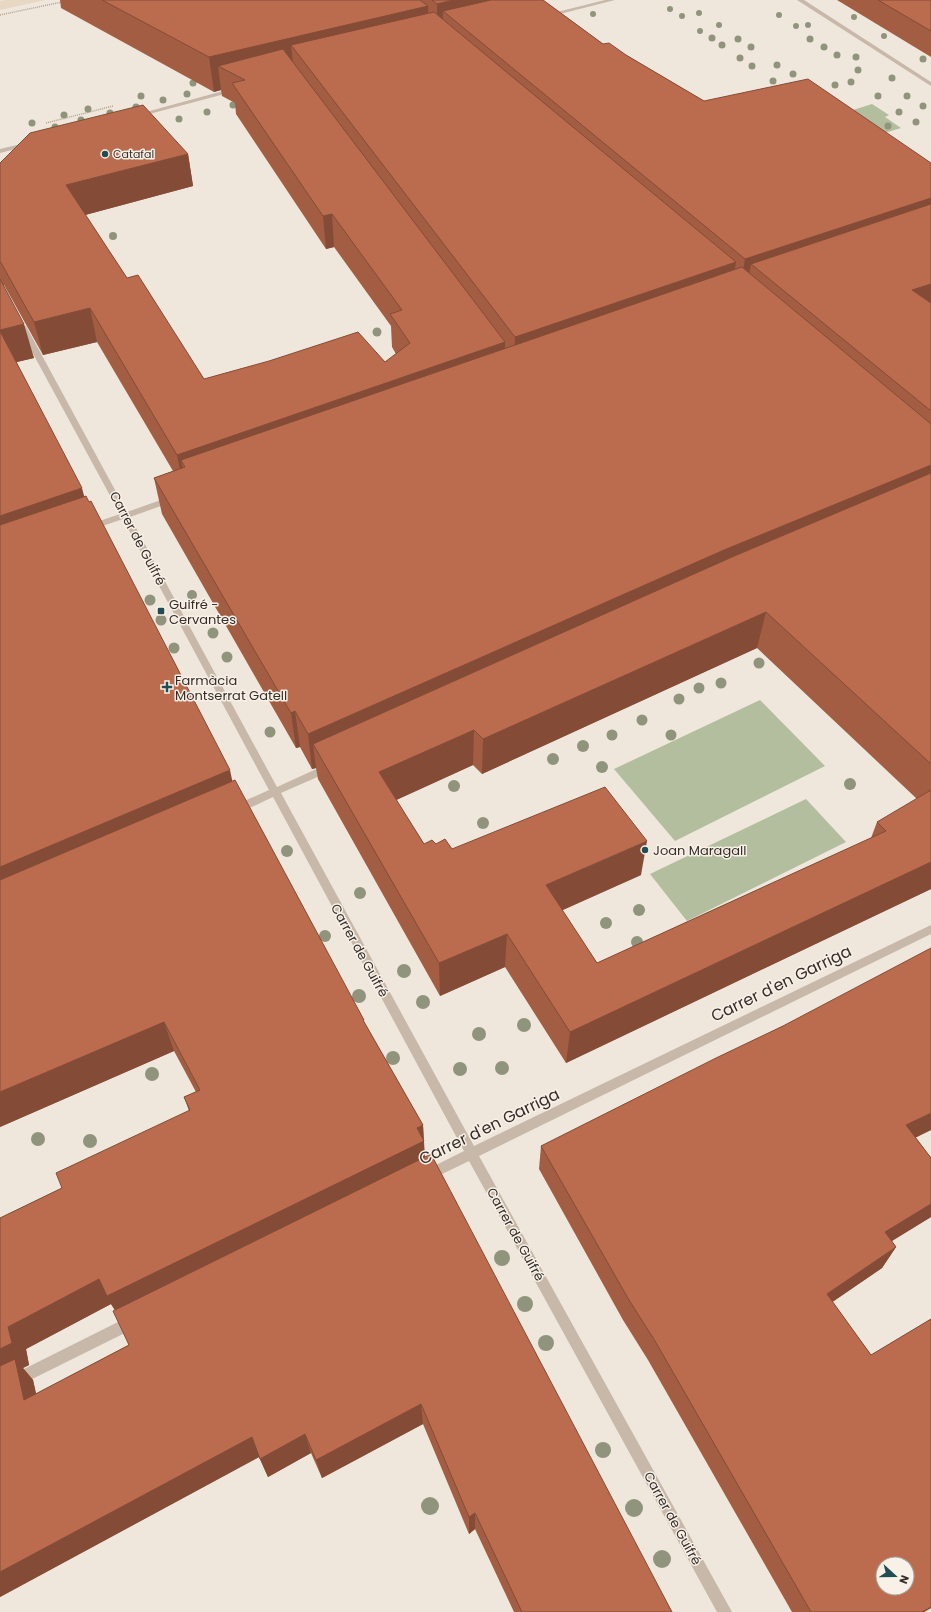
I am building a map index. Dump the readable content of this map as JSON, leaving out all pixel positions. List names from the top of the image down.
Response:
{
  "streets": {
    "street": ["Carrer de Guifré", "Carrer d'en Garriga"]
  },
  "crossings": [
    ["Carrer de Guifré", "Carrer d'en Garriga"]
  ],
  "places": {
    "other": ["Catafal", "Joan Maragall"],
    "transit": ["Guifré - Cervantes"],
    "health": ["Farmàcia Montserrat Gatell"]
  },
  "north": "right"
}
